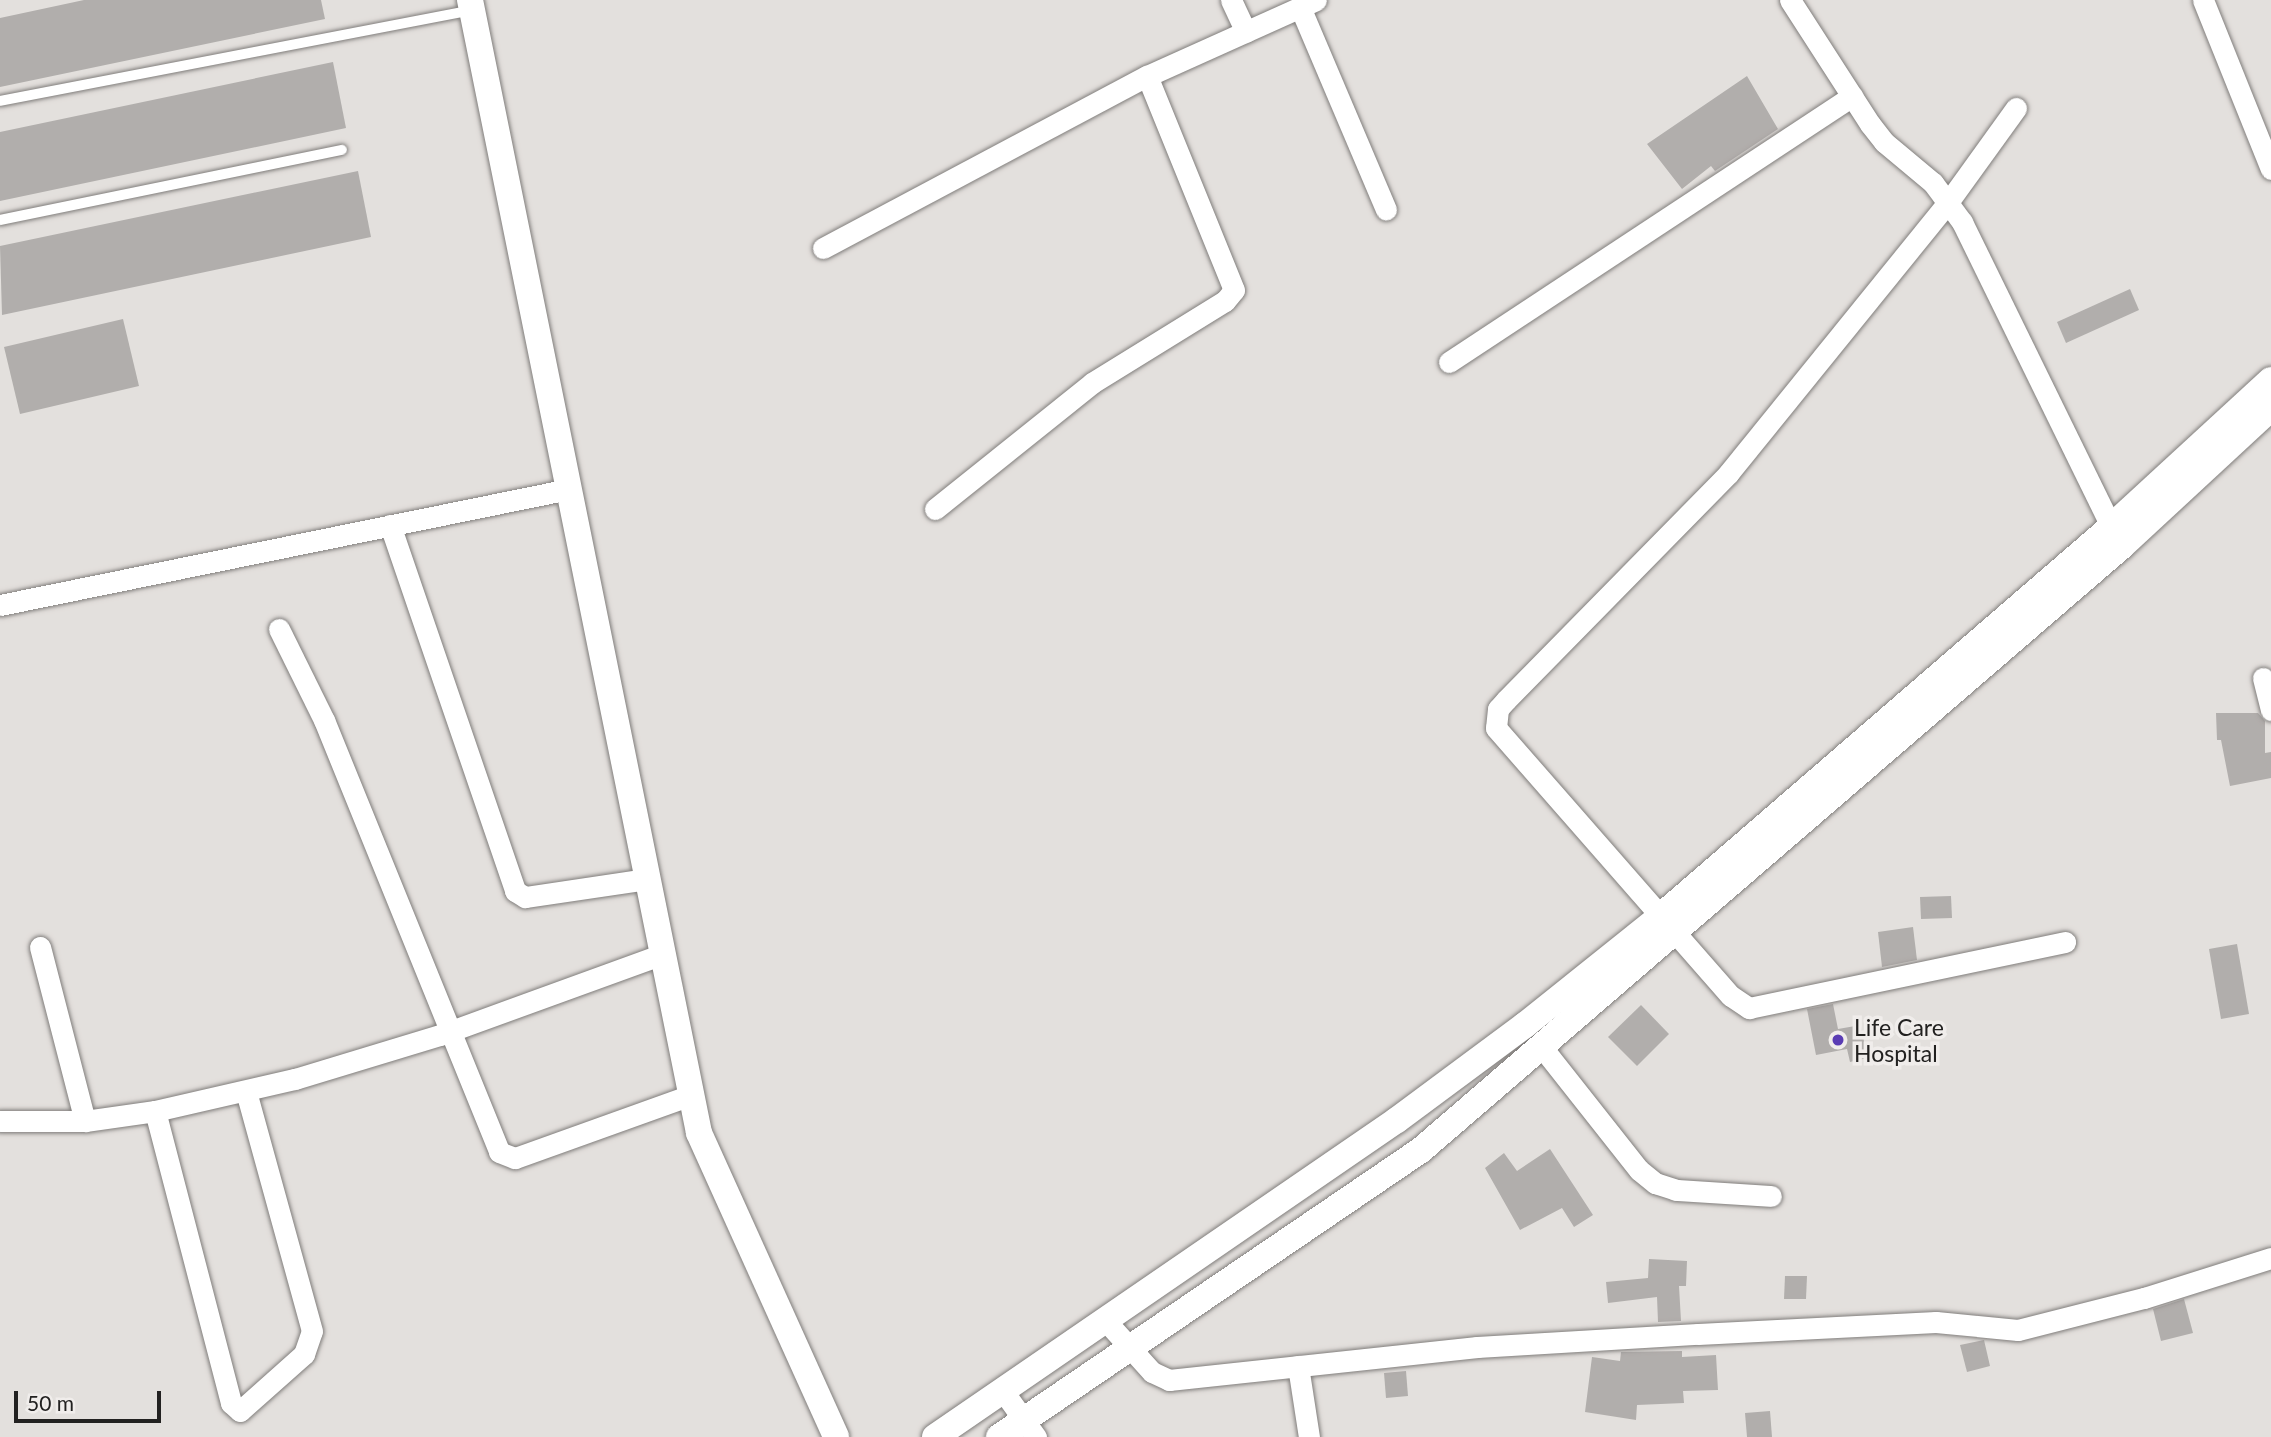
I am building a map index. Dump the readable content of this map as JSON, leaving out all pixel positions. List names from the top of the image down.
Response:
{
  "places": ["Life Care Hospital"],
  "scale_bar": "50 m"
}
